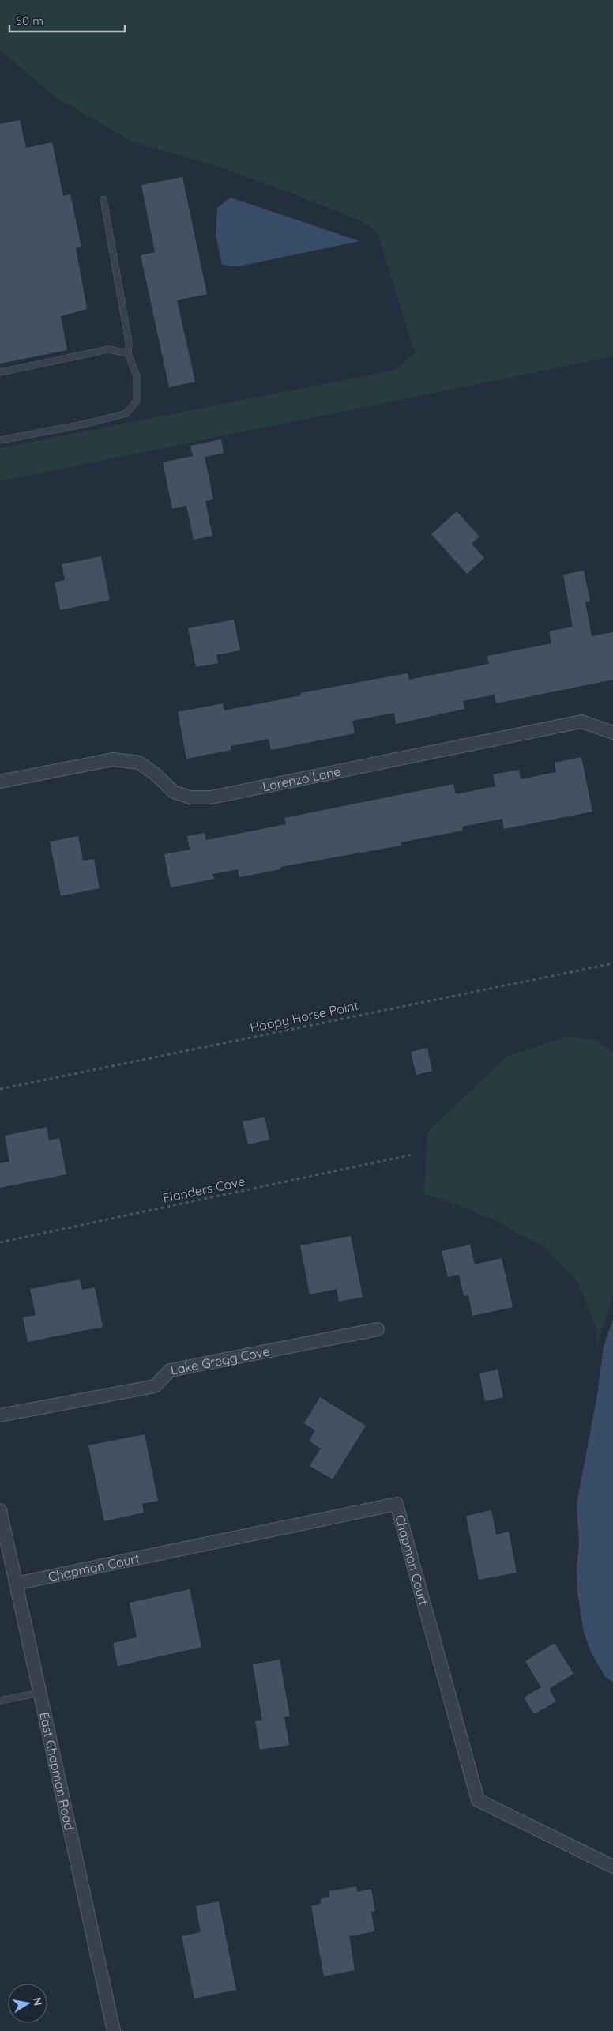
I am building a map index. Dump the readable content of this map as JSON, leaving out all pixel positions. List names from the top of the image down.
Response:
{
  "streets": {
    "street": [
      "Lorenzo Lane",
      "Lake Gregg Cove",
      "Chapman Court",
      "East Chapman Road"
    ],
    "path": ["Happy Horse Point", "Flanders Cove"]
  },
  "crossings": [
    ["Chapman Court", "East Chapman Road"]
  ],
  "scale_bar": "50 m",
  "north": "right"
}
